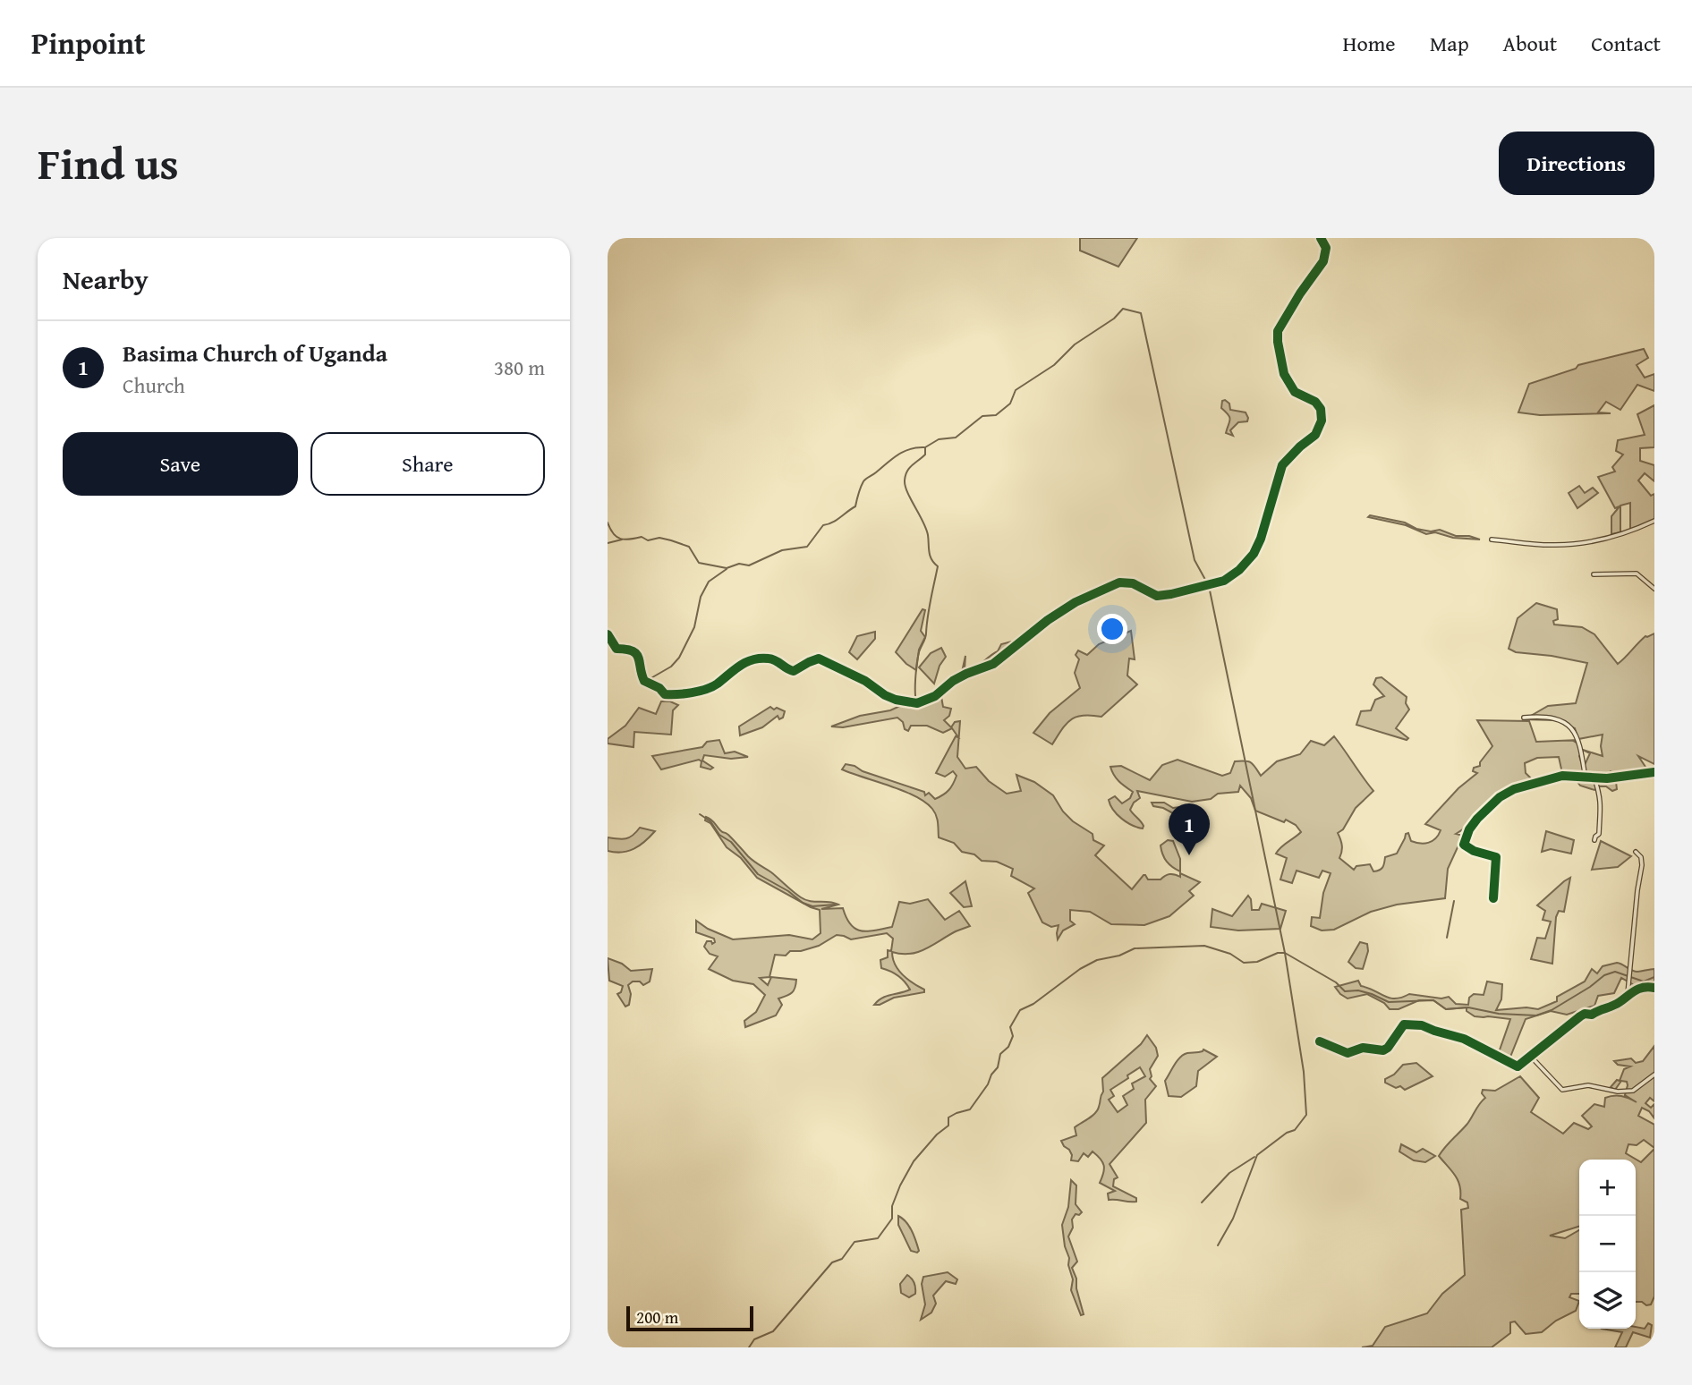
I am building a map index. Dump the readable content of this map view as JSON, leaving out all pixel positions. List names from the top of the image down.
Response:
{
  "scale_bar": "200 m",
  "page": {
    "header": "Pinpoint",
    "nav": [
      "Home",
      "Map",
      "About",
      "Contact"
    ],
    "title": "Find us",
    "buttons": [
      "Directions",
      ["Save", "Share"]
    ],
    "heading": "Nearby",
    "list": [
      {
        "mark": "1",
        "name": "Basima Church of Uganda",
        "note": "Church",
        "value": "380 m"
      }
    ],
    "pins": "1",
    "map_buttons": ["+", "−"],
    "scale": "200 m"
  }
}
